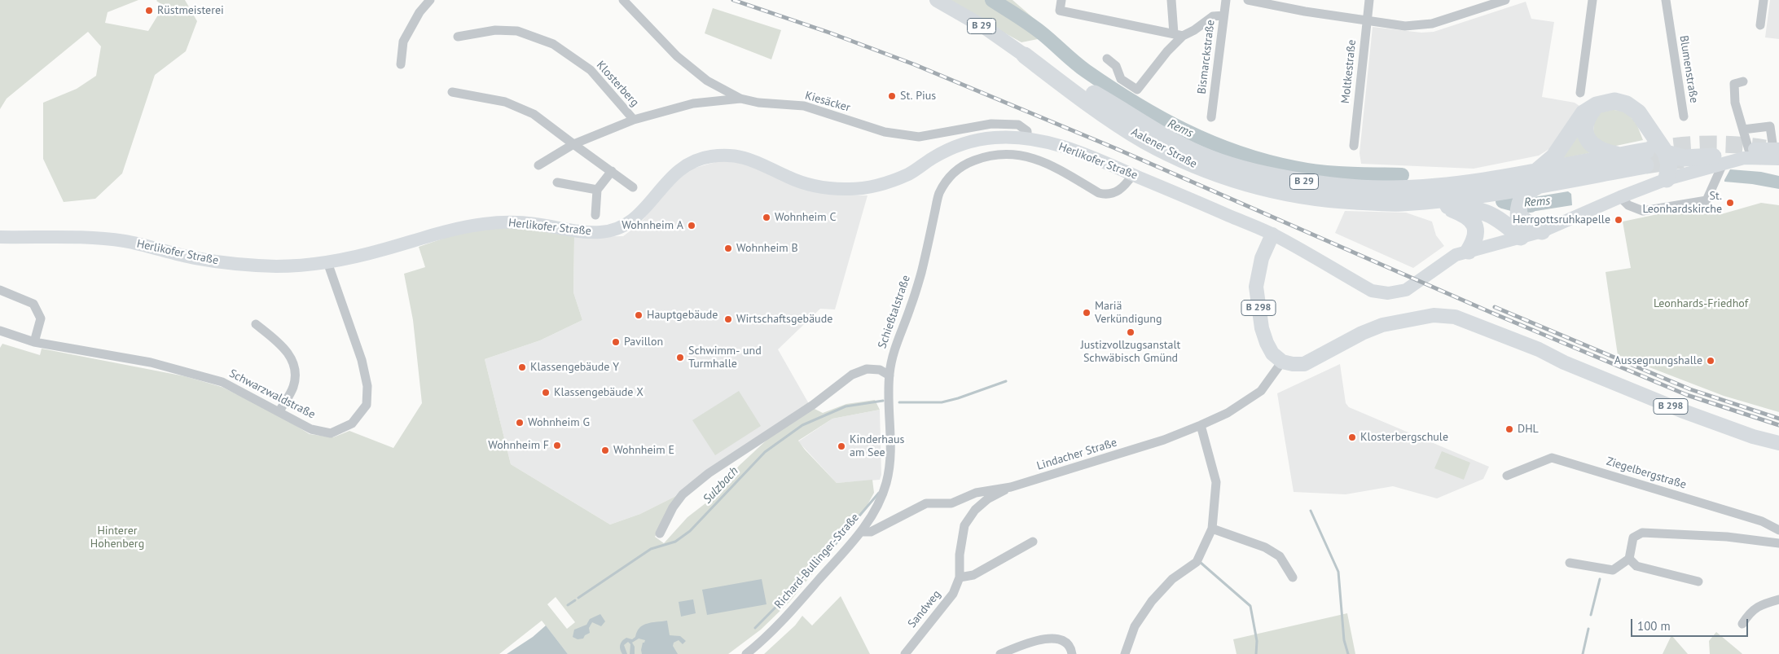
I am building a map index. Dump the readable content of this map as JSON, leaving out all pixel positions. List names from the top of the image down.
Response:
{
  "streets": {
    "highway": ["B 29", "Aalener Straße"],
    "main road": ["Herlikofer Straße", "B 298"],
    "street": [
      "Bismarckstraße",
      "Blumenstraße",
      "Moltkestraße",
      "Klosterberg",
      "Kiesäcker",
      "Schießtalstraße",
      "Schwarzwaldstraße",
      "Lindacher Straße",
      "Ziegelbergstraße",
      "Richard-Bullinger-Straße",
      "Sandweg"
    ]
  },
  "crossings": [
    ["B 29", "Aalener Straße"],
    ["Klosterberg", "Kiesäcker"],
    ["Kiesäcker", "Herlikofer Straße"],
    ["Herlikofer Straße", "B 298"],
    ["Herlikofer Straße", "Schießtalstraße"],
    ["Herlikofer Straße", "Schwarzwaldstraße"],
    ["B 298", "Lindacher Straße"],
    ["Schießtalstraße", "Richard-Bullinger-Straße"],
    ["Lindacher Straße", "Richard-Bullinger-Straße"],
    ["Lindacher Straße", "Sandweg"]
  ],
  "water": ["Rems", "Sulzbach"],
  "parks": ["Leonhards-Friedhof", "Hinterer Hohenberg"],
  "places": [
    "Rüstmeisterei",
    "St. Pius",
    "St. Leonhardskirche",
    "Wohnheim C",
    "Herrgottsruhkapelle",
    "Wohnheim A",
    "Wohnheim B",
    "Mariä Verkündigung",
    "Hauptgebäude",
    "Wirtschaftsgebäude",
    "Justizvollzugsanstalt Schwäbisch Gmünd",
    "Pavillon",
    "Schwimm- und Turmhalle",
    "Aussegnungshalle",
    "Klassengebäude Y",
    "Klassengebäude X",
    "Wohnheim G",
    "DHL",
    "Klosterbergschule",
    "Wohnheim F",
    "Kinderhaus am See",
    "Wohnheim E"
  ],
  "scale_bar": "100 m"
}
